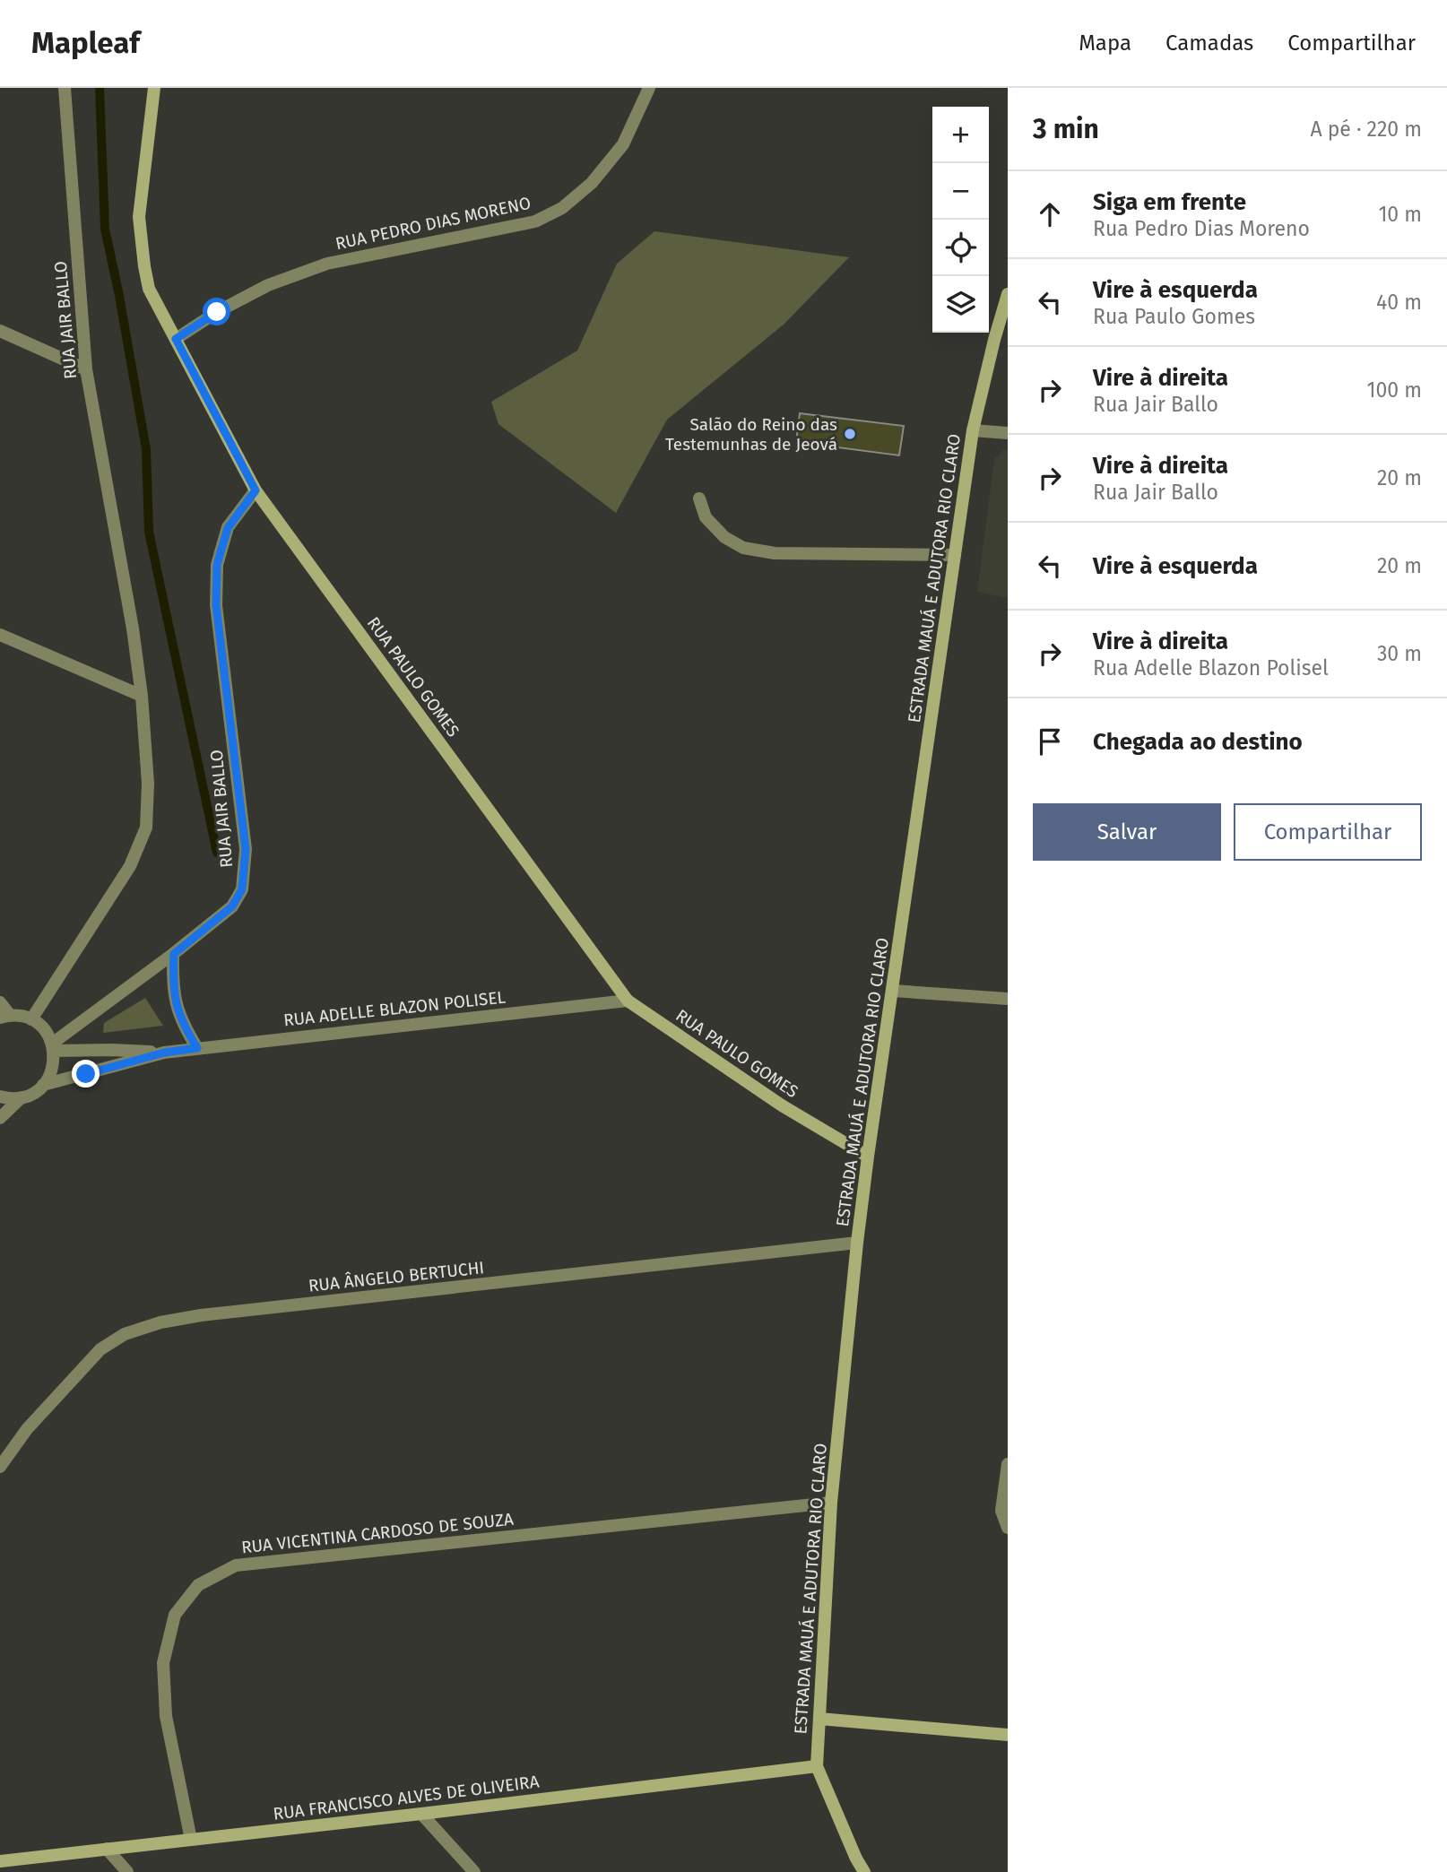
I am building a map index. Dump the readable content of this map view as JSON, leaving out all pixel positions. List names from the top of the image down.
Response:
{
  "streets": {
    "main road": ["ESTRADA MAUÁ E ADUTORA RIO CLARO", "RUA PAULO GOMES", "RUA FRANCISCO ALVES DE OLIVEIRA"],
    "street": [
      "RUA PEDRO DIAS MORENO",
      "RUA JAIR BALLO",
      "RUA ADELLE BLAZON POLISEL",
      "RUA ÂNGELO BERTUCHI",
      "RUA VICENTINA CARDOSO DE SOUZA"
    ]
  },
  "crossings": [
    ["RUA PEDRO DIAS MORENO", "RUA PAULO GOMES"],
    ["RUA JAIR BALLO", "RUA PAULO GOMES"],
    ["RUA JAIR BALLO", "RUA ADELLE BLAZON POLISEL"],
    ["ESTRADA MAUÁ E ADUTORA RIO CLARO", "RUA PAULO GOMES"],
    ["ESTRADA MAUÁ E ADUTORA RIO CLARO", "RUA ÂNGELO BERTUCHI"],
    ["ESTRADA MAUÁ E ADUTORA RIO CLARO", "RUA VICENTINA CARDOSO DE SOUZA"],
    ["ESTRADA MAUÁ E ADUTORA RIO CLARO", "RUA FRANCISCO ALVES DE OLIVEIRA"],
    ["RUA PAULO GOMES", "RUA ADELLE BLAZON POLISEL"],
    ["RUA VICENTINA CARDOSO DE SOUZA", "RUA FRANCISCO ALVES DE OLIVEIRA"]
  ],
  "places": ["Salão do Reino das Testemunhas de Jeová"],
  "page": {
    "header": "Mapleaf",
    "nav": ["Mapa", "Camadas", "Compartilhar"],
    "heading": ["3 min", "A pé · 220 m"],
    "map_buttons": ["+", "−"],
    "list": [
      ["Siga em frente", "Rua Pedro Dias Moreno", "10 m"],
      ["Vire à esquerda", "Rua Paulo Gomes", "40 m"],
      ["Vire à direita", "Rua Jair Ballo", "100 m"],
      ["Vire à direita", "Rua Jair Ballo", "20 m"],
      ["Vire à esquerda", "20 m"],
      ["Vire à direita", "Rua Adelle Blazon Polisel", "30 m"],
      "Chegada ao destino"
    ],
    "buttons": ["Salvar", "Compartilhar"]
  }
}
